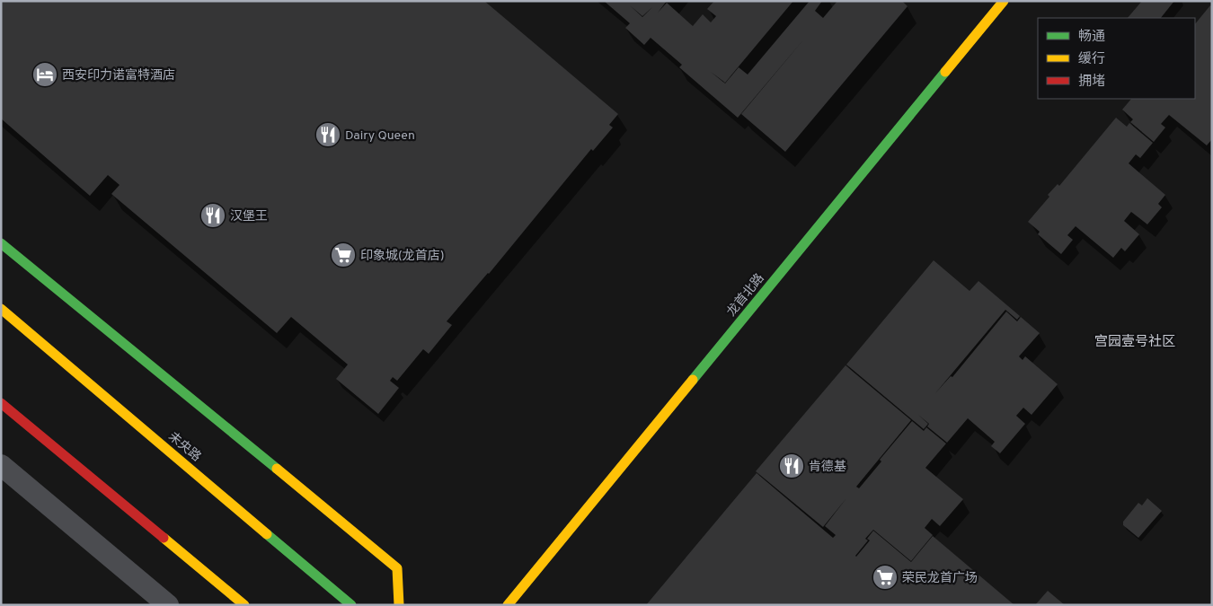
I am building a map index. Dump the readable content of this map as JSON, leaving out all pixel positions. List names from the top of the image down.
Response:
{
  "streets": {
    "street": ["龙首北路", "未央路"]
  },
  "districts": ["宫园壹号社区"],
  "places": {
    "hotel": ["西安印力诺富特酒店"],
    "restaurant": ["Dairy Queen", "汉堡王", "肯德基"],
    "supermarket": ["印象城(龙首店)", "荣民龙首广场"]
  },
  "legend": ["畅通", "缓行", "拥堵"]
}
